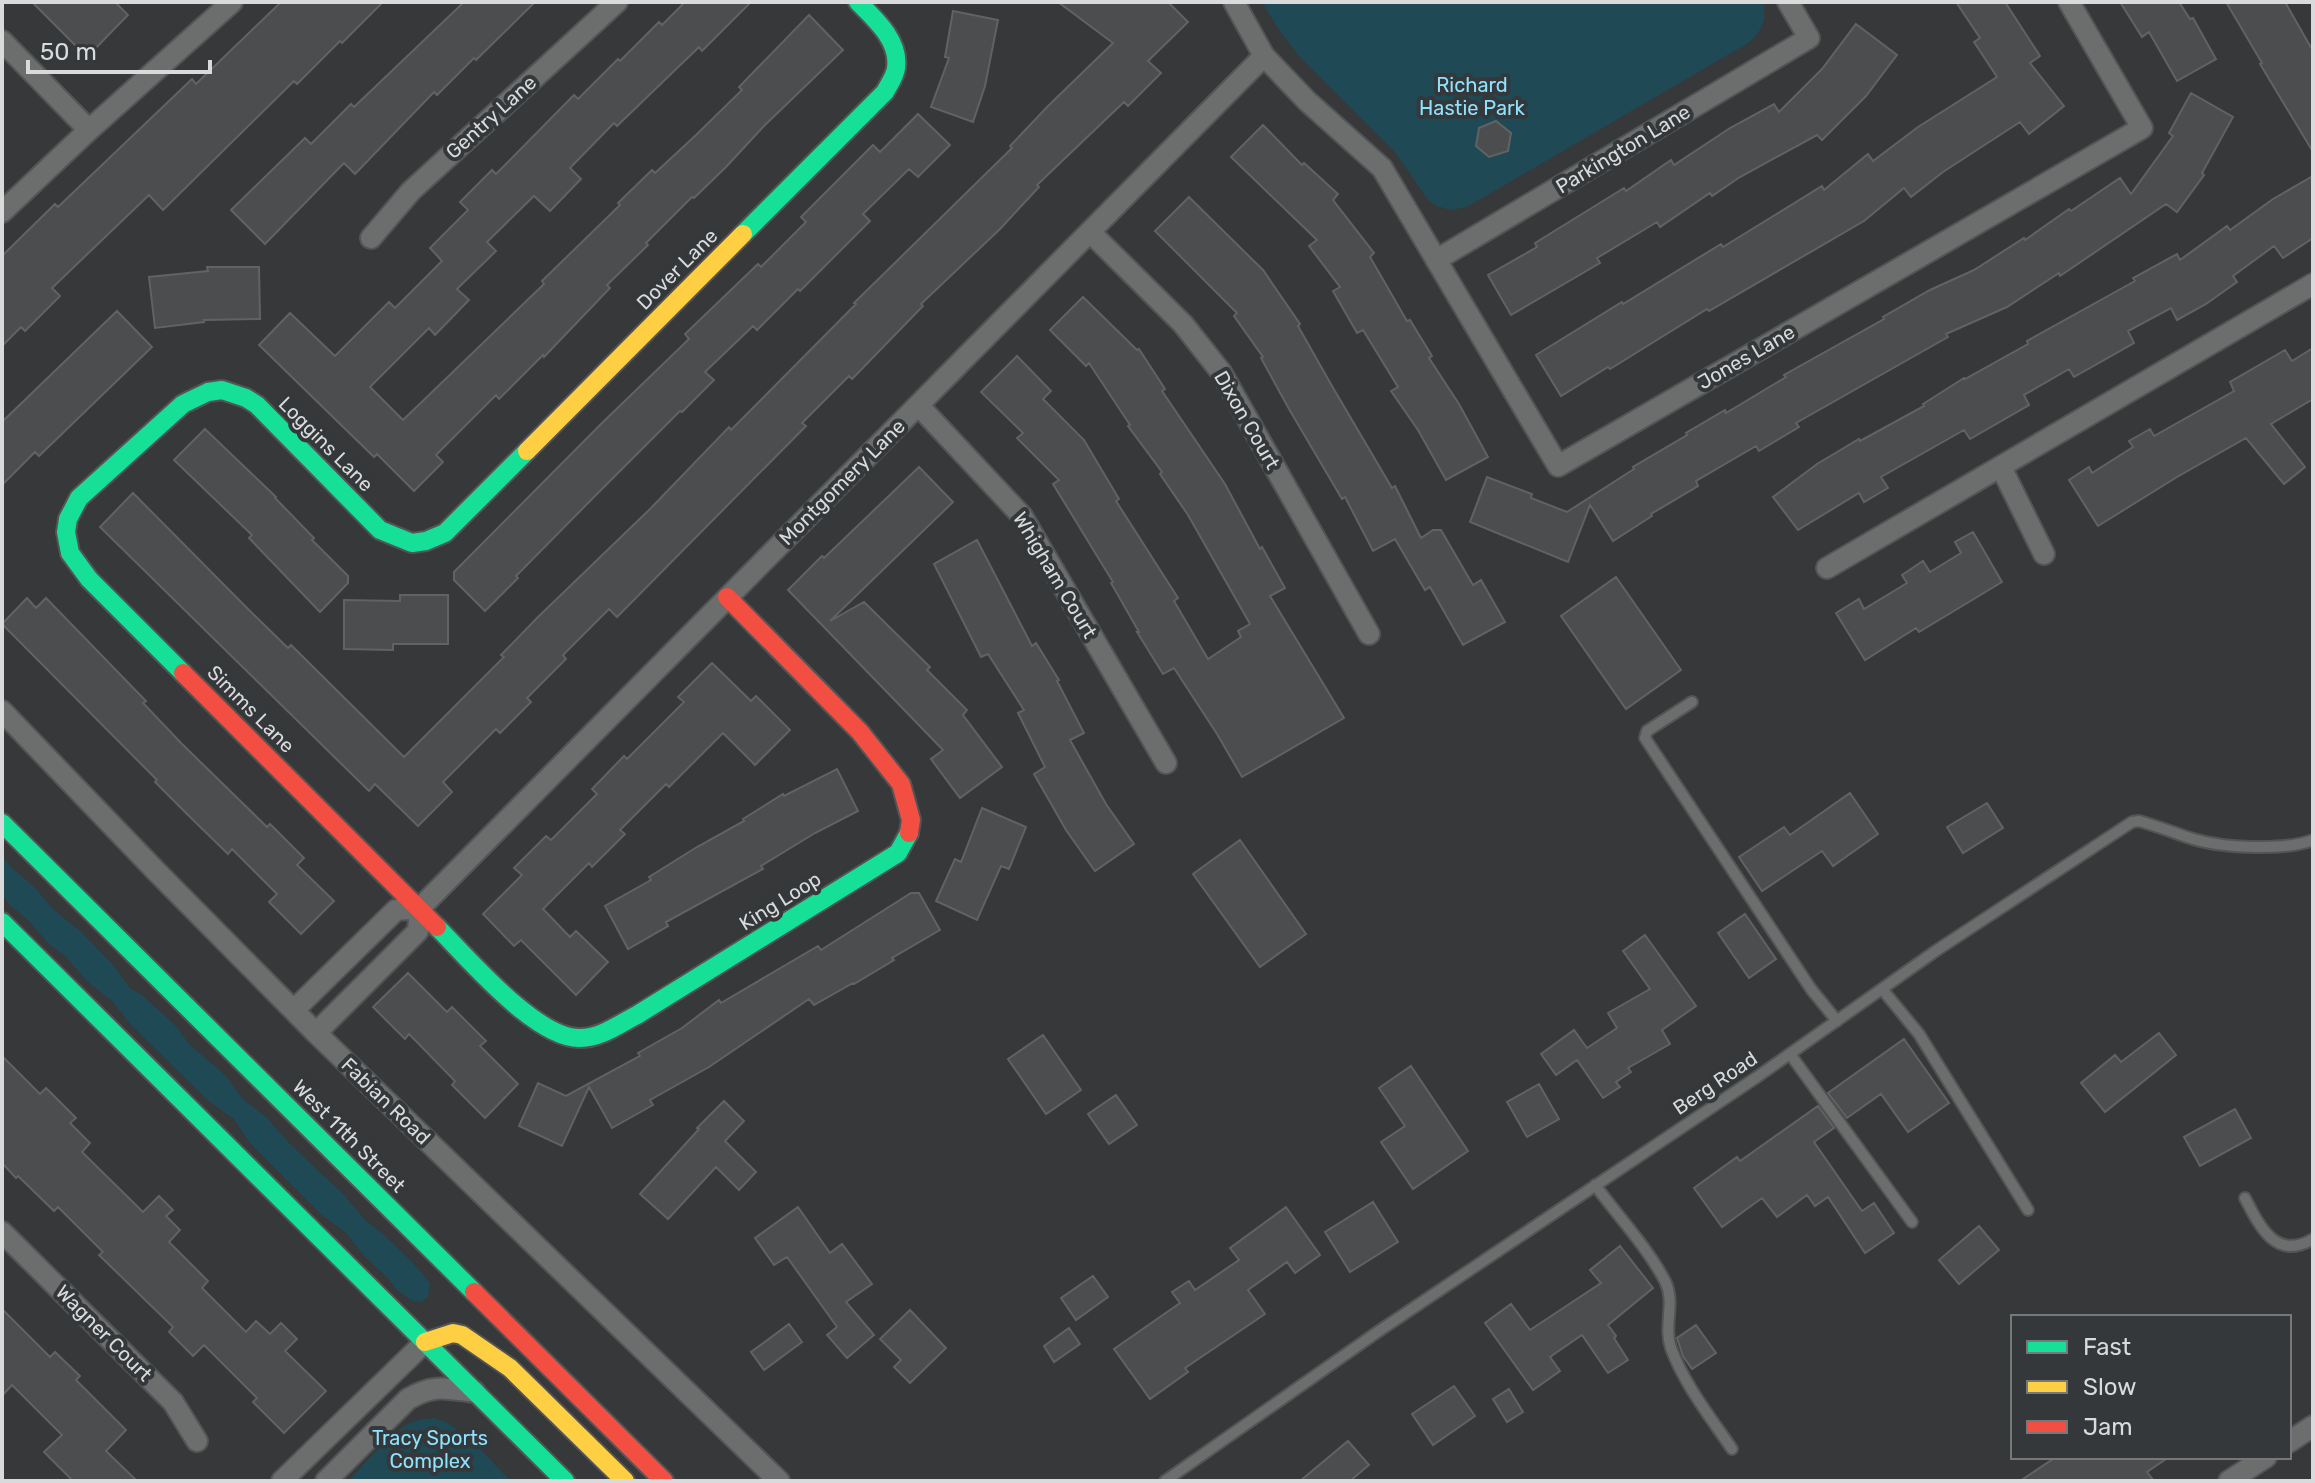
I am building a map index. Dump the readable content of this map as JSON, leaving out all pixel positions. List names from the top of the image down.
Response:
{
  "streets": {
    "street": [
      "Gentry Lane",
      "Parkington Lane",
      "Dover Lane",
      "Jones Lane",
      "Dixon Court",
      "Loggins Lane",
      "Montgomery Lane",
      "Whigham Court",
      "Simms Lane",
      "King Loop",
      "Fabian Road",
      "West 11th Street",
      "Wagner Court"
    ],
    "lane": ["Berg Road"]
  },
  "crossings": [
    ["Parkington Lane", "Jones Lane"],
    ["Dover Lane", "Loggins Lane"],
    ["Dixon Court", "Montgomery Lane"],
    ["Loggins Lane", "Simms Lane"],
    ["Montgomery Lane", "Whigham Court"],
    ["Montgomery Lane", "Simms Lane"],
    ["Montgomery Lane", "King Loop"],
    ["Montgomery Lane", "Fabian Road"],
    ["Simms Lane", "King Loop"]
  ],
  "parks": ["Richard Hastie Park", "Tracy Sports Complex"],
  "legend": ["Fast", "Slow", "Jam"],
  "scale_bar": "50 m"
}
